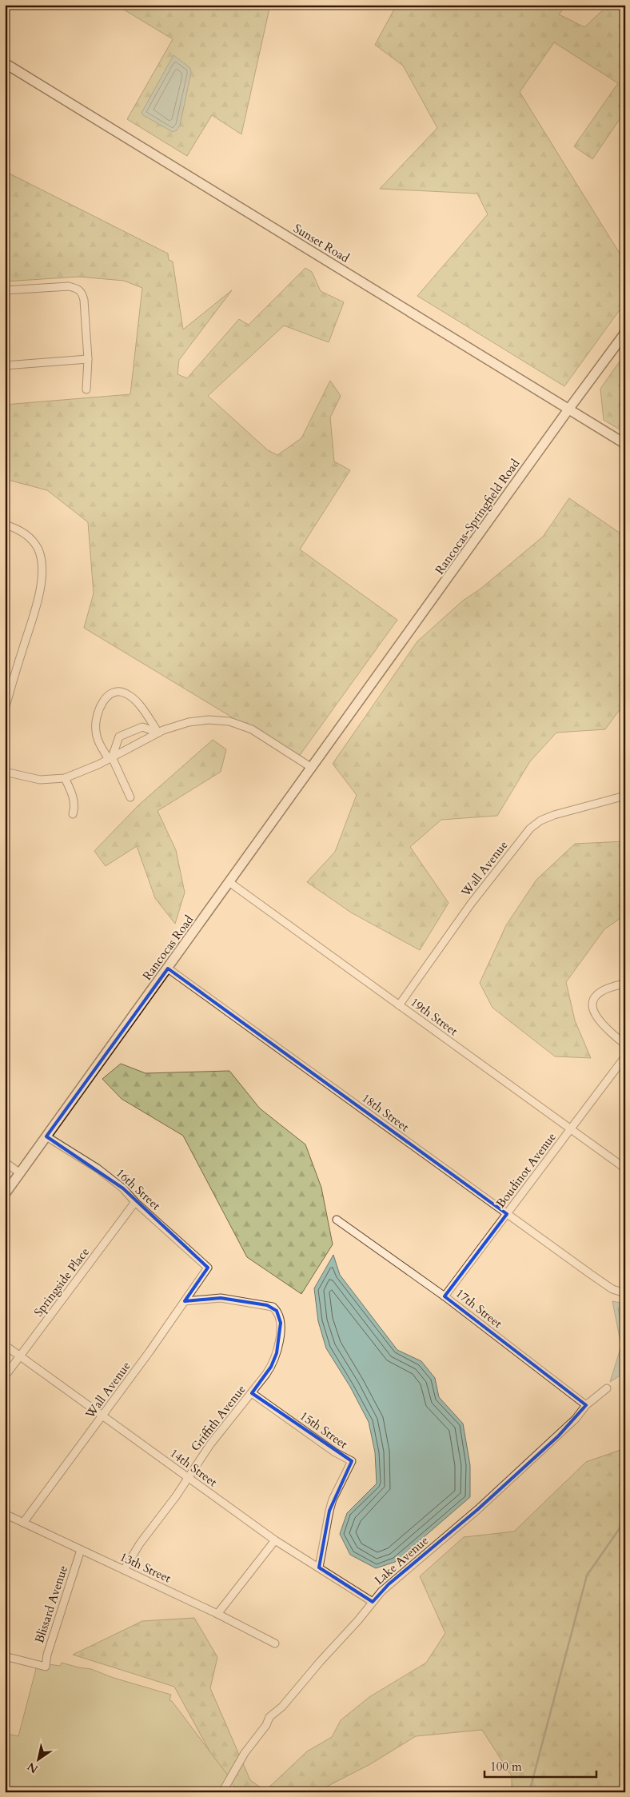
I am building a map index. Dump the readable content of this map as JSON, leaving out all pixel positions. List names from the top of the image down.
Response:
{
  "streets": {
    "main road": ["Sunset Road", "Rancocas-Springfield Road", "Rancocas Road"],
    "street": [
      "Wall Avenue",
      "19th Street",
      "18th Street",
      "Boudinot Avenue",
      "16th Street",
      "Springside Place",
      "17th Street",
      "Griffith Avenue",
      "15th Street",
      "14th Street",
      "Lake Avenue",
      "13th Street",
      "Blissard Avenue"
    ]
  },
  "crossings": [
    ["Sunset Road", "Rancocas-Springfield Road"],
    ["Rancocas-Springfield Road", "Rancocas Road"],
    ["Wall Avenue", "19th Street"],
    ["Wall Avenue", "16th Street"],
    ["Wall Avenue", "Griffith Avenue"],
    ["Wall Avenue", "14th Street"],
    ["Wall Avenue", "13th Street"],
    ["Rancocas Road", "19th Street"],
    ["Rancocas Road", "18th Street"],
    ["Rancocas Road", "16th Street"],
    ["19th Street", "Boudinot Avenue"],
    ["18th Street", "Boudinot Avenue"],
    ["Boudinot Avenue", "17th Street"],
    ["16th Street", "Springside Place"],
    ["Springside Place", "14th Street"],
    ["17th Street", "Lake Avenue"],
    ["Griffith Avenue", "15th Street"],
    ["Griffith Avenue", "14th Street"],
    ["Griffith Avenue", "13th Street"],
    ["15th Street", "14th Street"],
    ["14th Street", "Lake Avenue"],
    ["13th Street", "Blissard Avenue"]
  ],
  "scale_bar": "100 m",
  "north": "bottom left"
}
